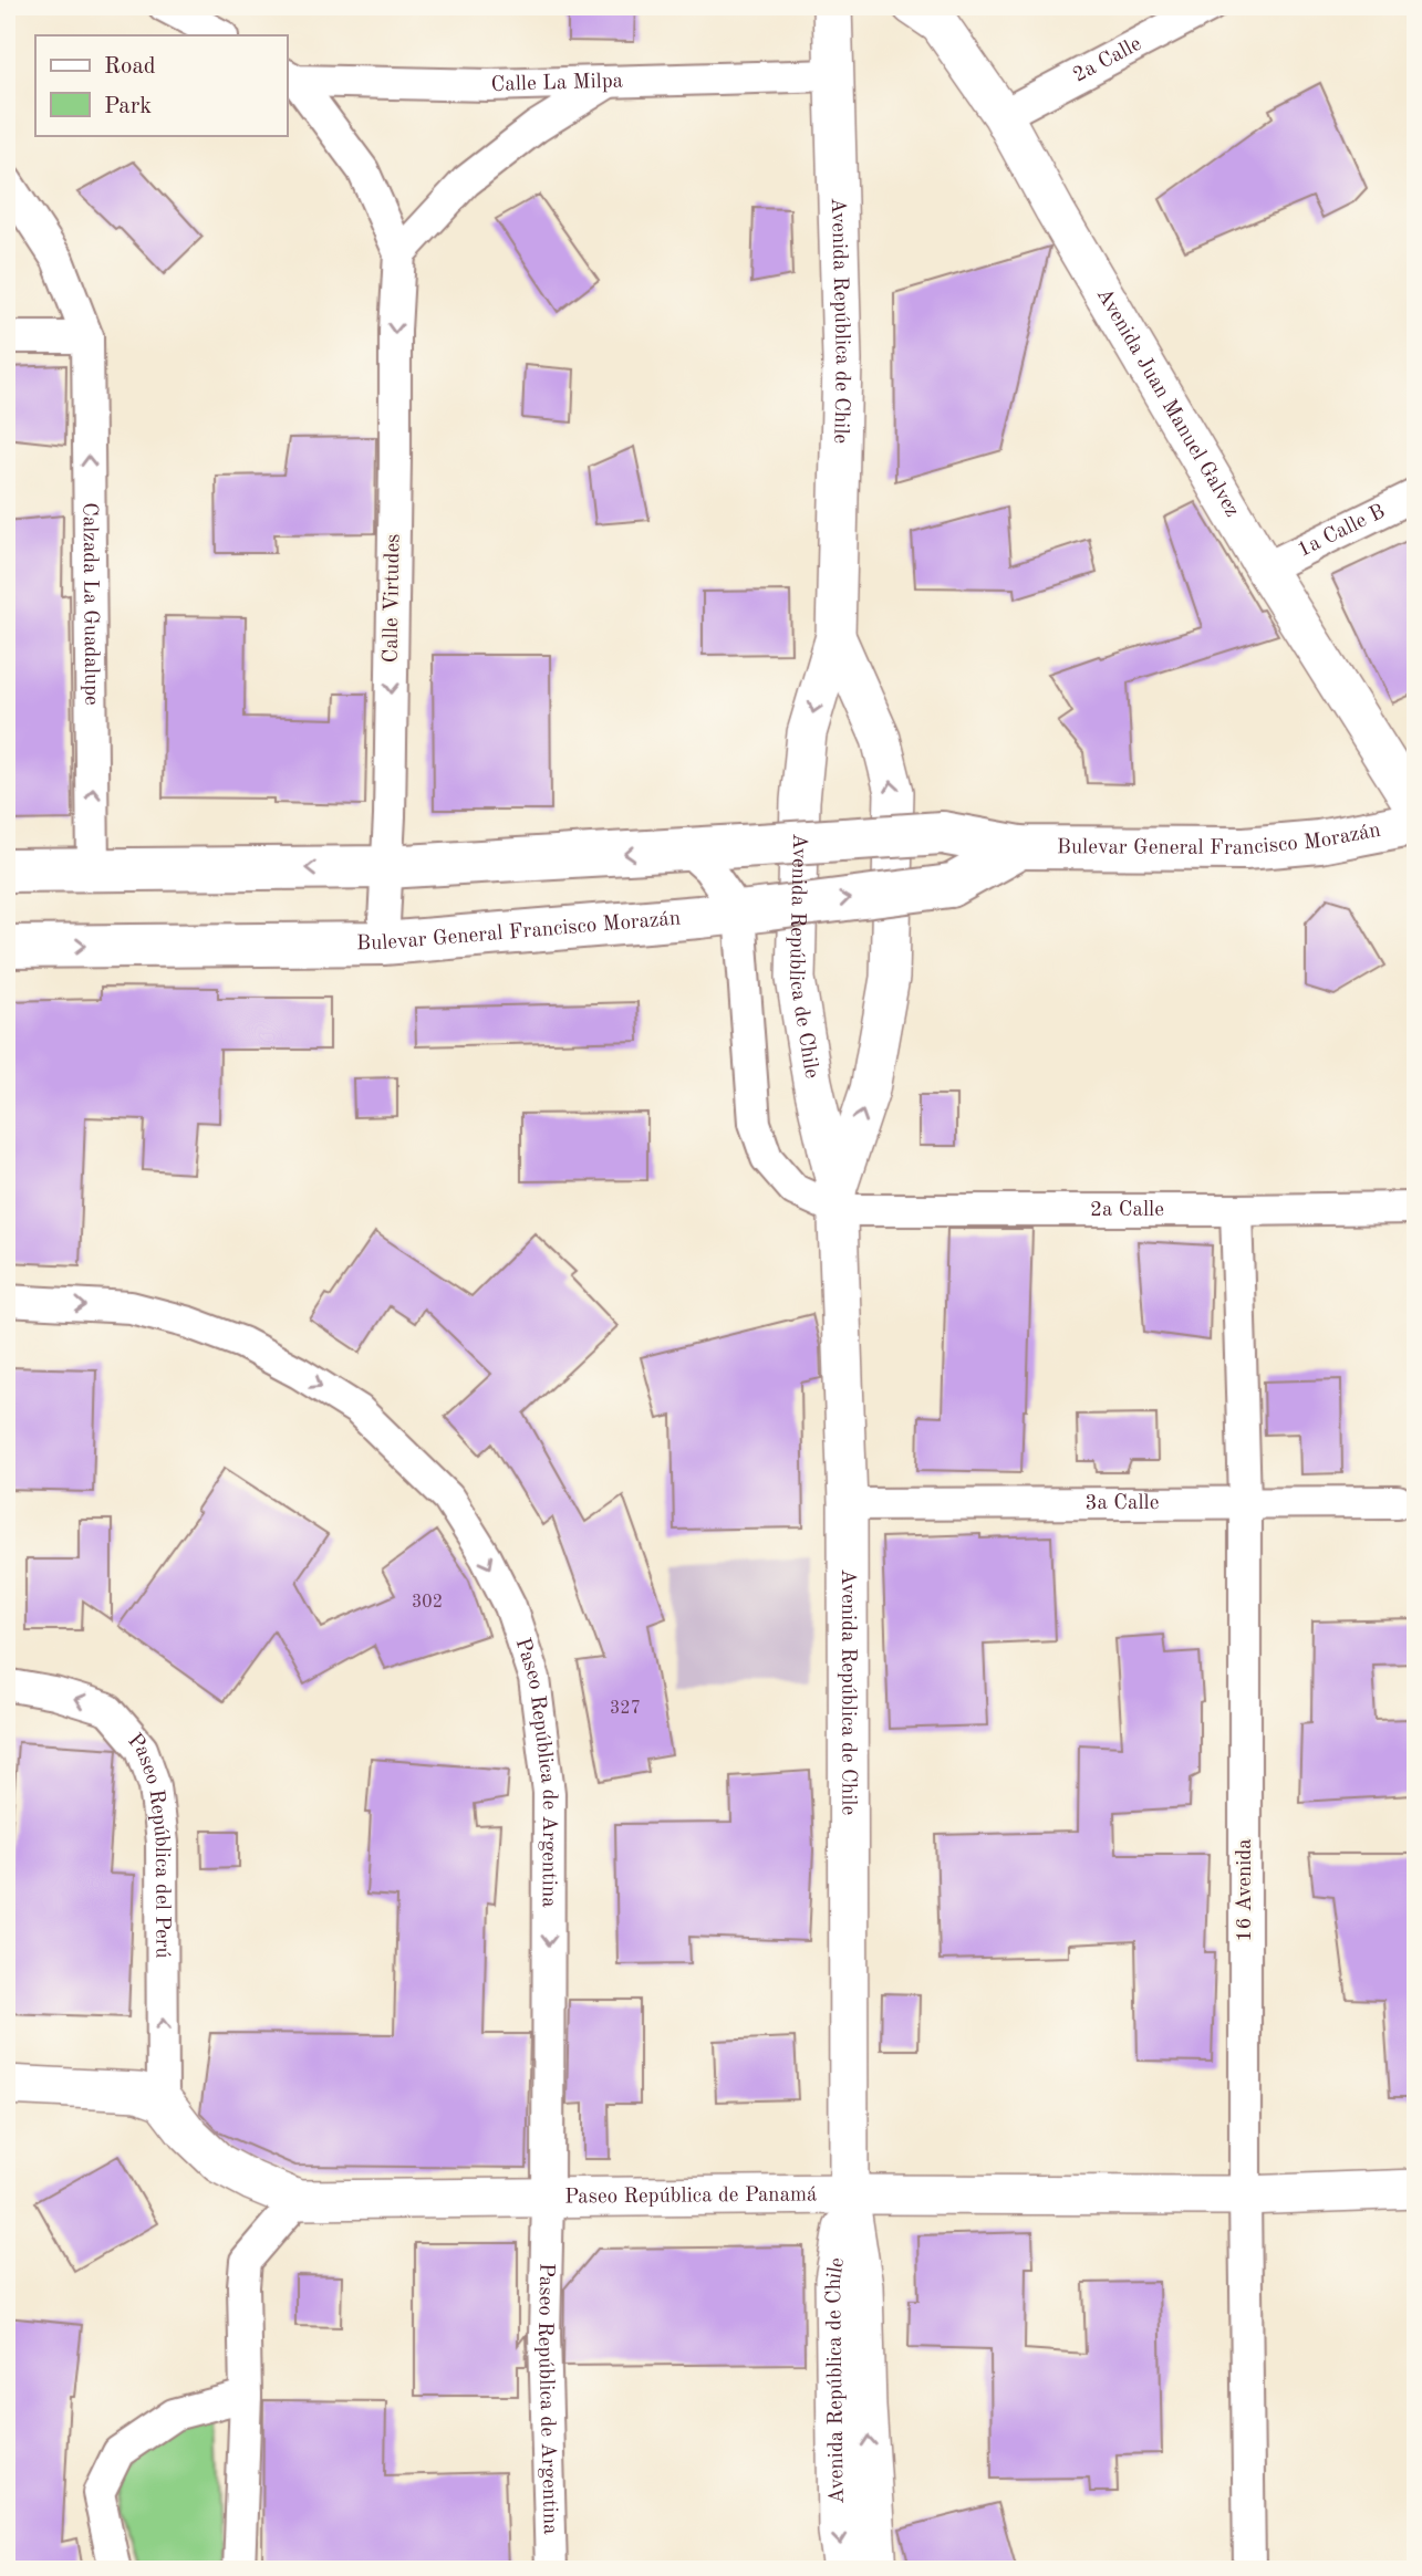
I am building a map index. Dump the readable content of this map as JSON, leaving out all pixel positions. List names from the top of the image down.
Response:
{
  "streets": {
    "main road": ["Bulevar General Francisco Morazán"],
    "street": [
      "2a Calle",
      "Calle La Milpa",
      "Avenida República de Chile",
      "Avenida Juan Manuel Galvez",
      "1a Calle B",
      "Calle Virtudes",
      "Calzada La Guadalupe",
      "3a Calle",
      "Paseo República de Argentina",
      "Paseo República del Perú",
      "16 Avenida",
      "Paseo República de Panamá"
    ]
  },
  "crossings": [
    ["2a Calle", "Avenida República de Chile"],
    ["2a Calle", "Avenida Juan Manuel Galvez"],
    ["2a Calle", "16 Avenida"],
    ["Calle La Milpa", "Avenida República de Chile"],
    ["Calle La Milpa", "Calle Virtudes"],
    ["Avenida República de Chile", "3a Calle"],
    ["Avenida República de Chile", "Paseo República de Panamá"],
    ["Avenida Juan Manuel Galvez", "1a Calle B"],
    ["Calle Virtudes", "Bulevar General Francisco Morazán"],
    ["Calzada La Guadalupe", "Bulevar General Francisco Morazán"],
    ["3a Calle", "16 Avenida"],
    ["Paseo República de Argentina", "Paseo República de Panamá"],
    ["Paseo República del Perú", "Paseo República de Panamá"],
    ["16 Avenida", "Paseo República de Panamá"]
  ],
  "one_way": [
    "Calle Virtudes",
    "Calzada La Guadalupe",
    "Paseo República de Argentina",
    "Paseo República del Perú"
  ],
  "house_numbers": ["302", "327"],
  "legend": ["Road", "Park"]
}
